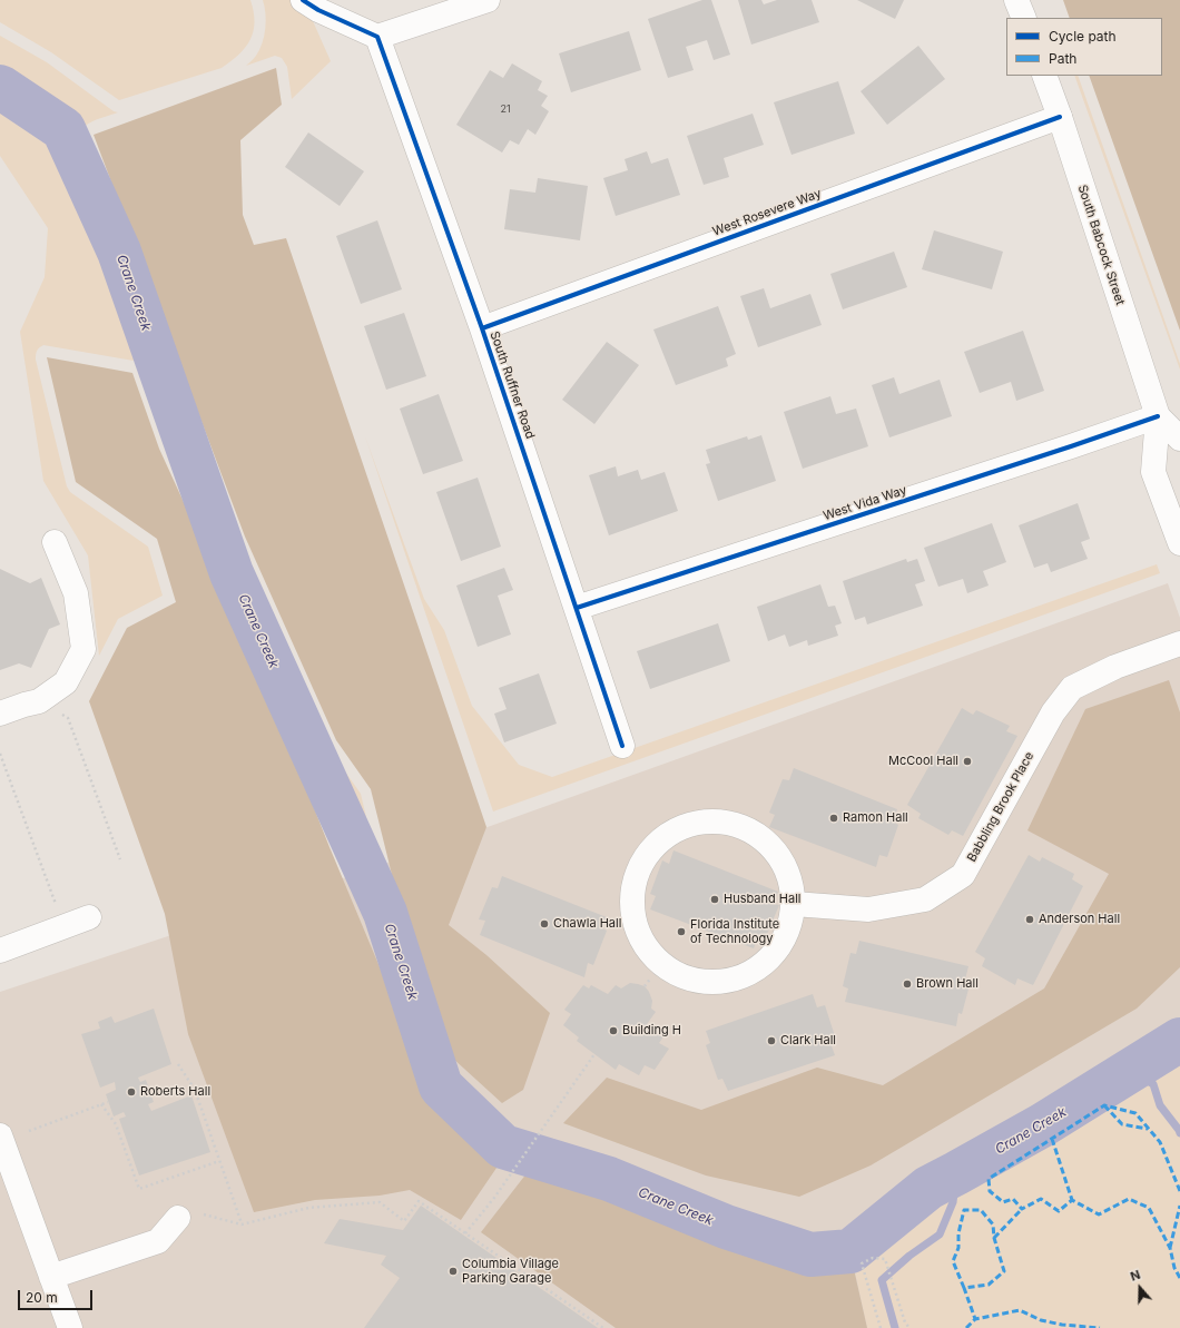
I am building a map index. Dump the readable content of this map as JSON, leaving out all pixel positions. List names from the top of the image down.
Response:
{
  "streets": {
    "street": [
      "West Rosevere Way",
      "South Babcock Street",
      "South Ruffner Road",
      "West Vida Way",
      "Babbling Brook Place"
    ]
  },
  "crossings": [
    ["West Rosevere Way", "South Babcock Street"],
    ["West Rosevere Way", "South Ruffner Road"],
    ["South Babcock Street", "West Vida Way"],
    ["South Ruffner Road", "West Vida Way"]
  ],
  "water": ["Crane Creek"],
  "places": [
    "McCool Hall",
    "Ramon Hall",
    "Husband Hall",
    "Anderson Hall",
    "Chawla Hall",
    "Florida Institute of Technology",
    "Brown Hall",
    "Building H",
    "Clark Hall",
    "Roberts Hall",
    "Columbia Village Parking Garage"
  ],
  "house_numbers": ["21"],
  "legend": ["Cycle path", "Path"],
  "scale_bar": "20 m",
  "north": "top"
}
